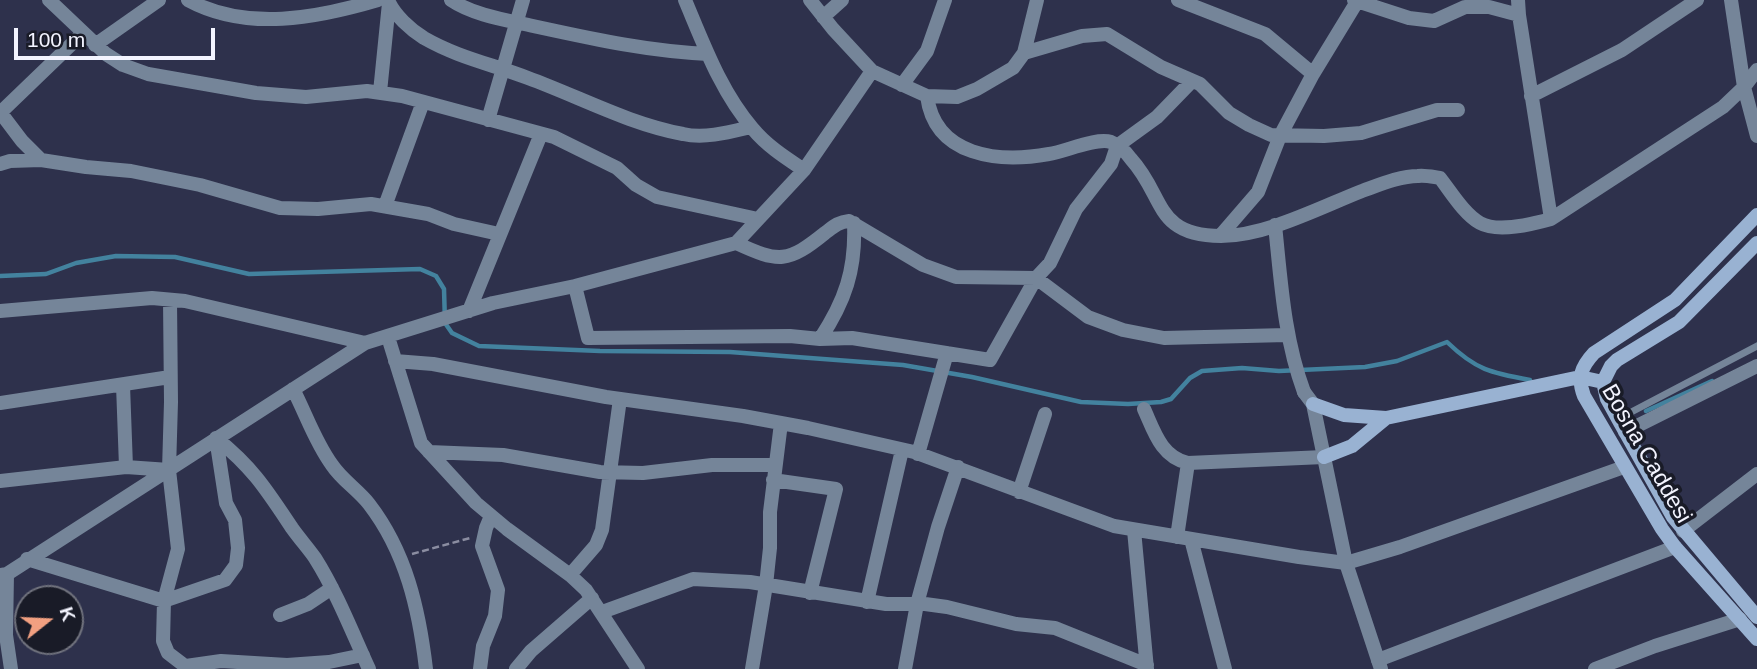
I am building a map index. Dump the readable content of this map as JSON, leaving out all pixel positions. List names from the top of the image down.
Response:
{
  "streets": {
    "main road": ["Bosna Caddesi"]
  },
  "scale_bar": "100 m",
  "north": "right"
}
